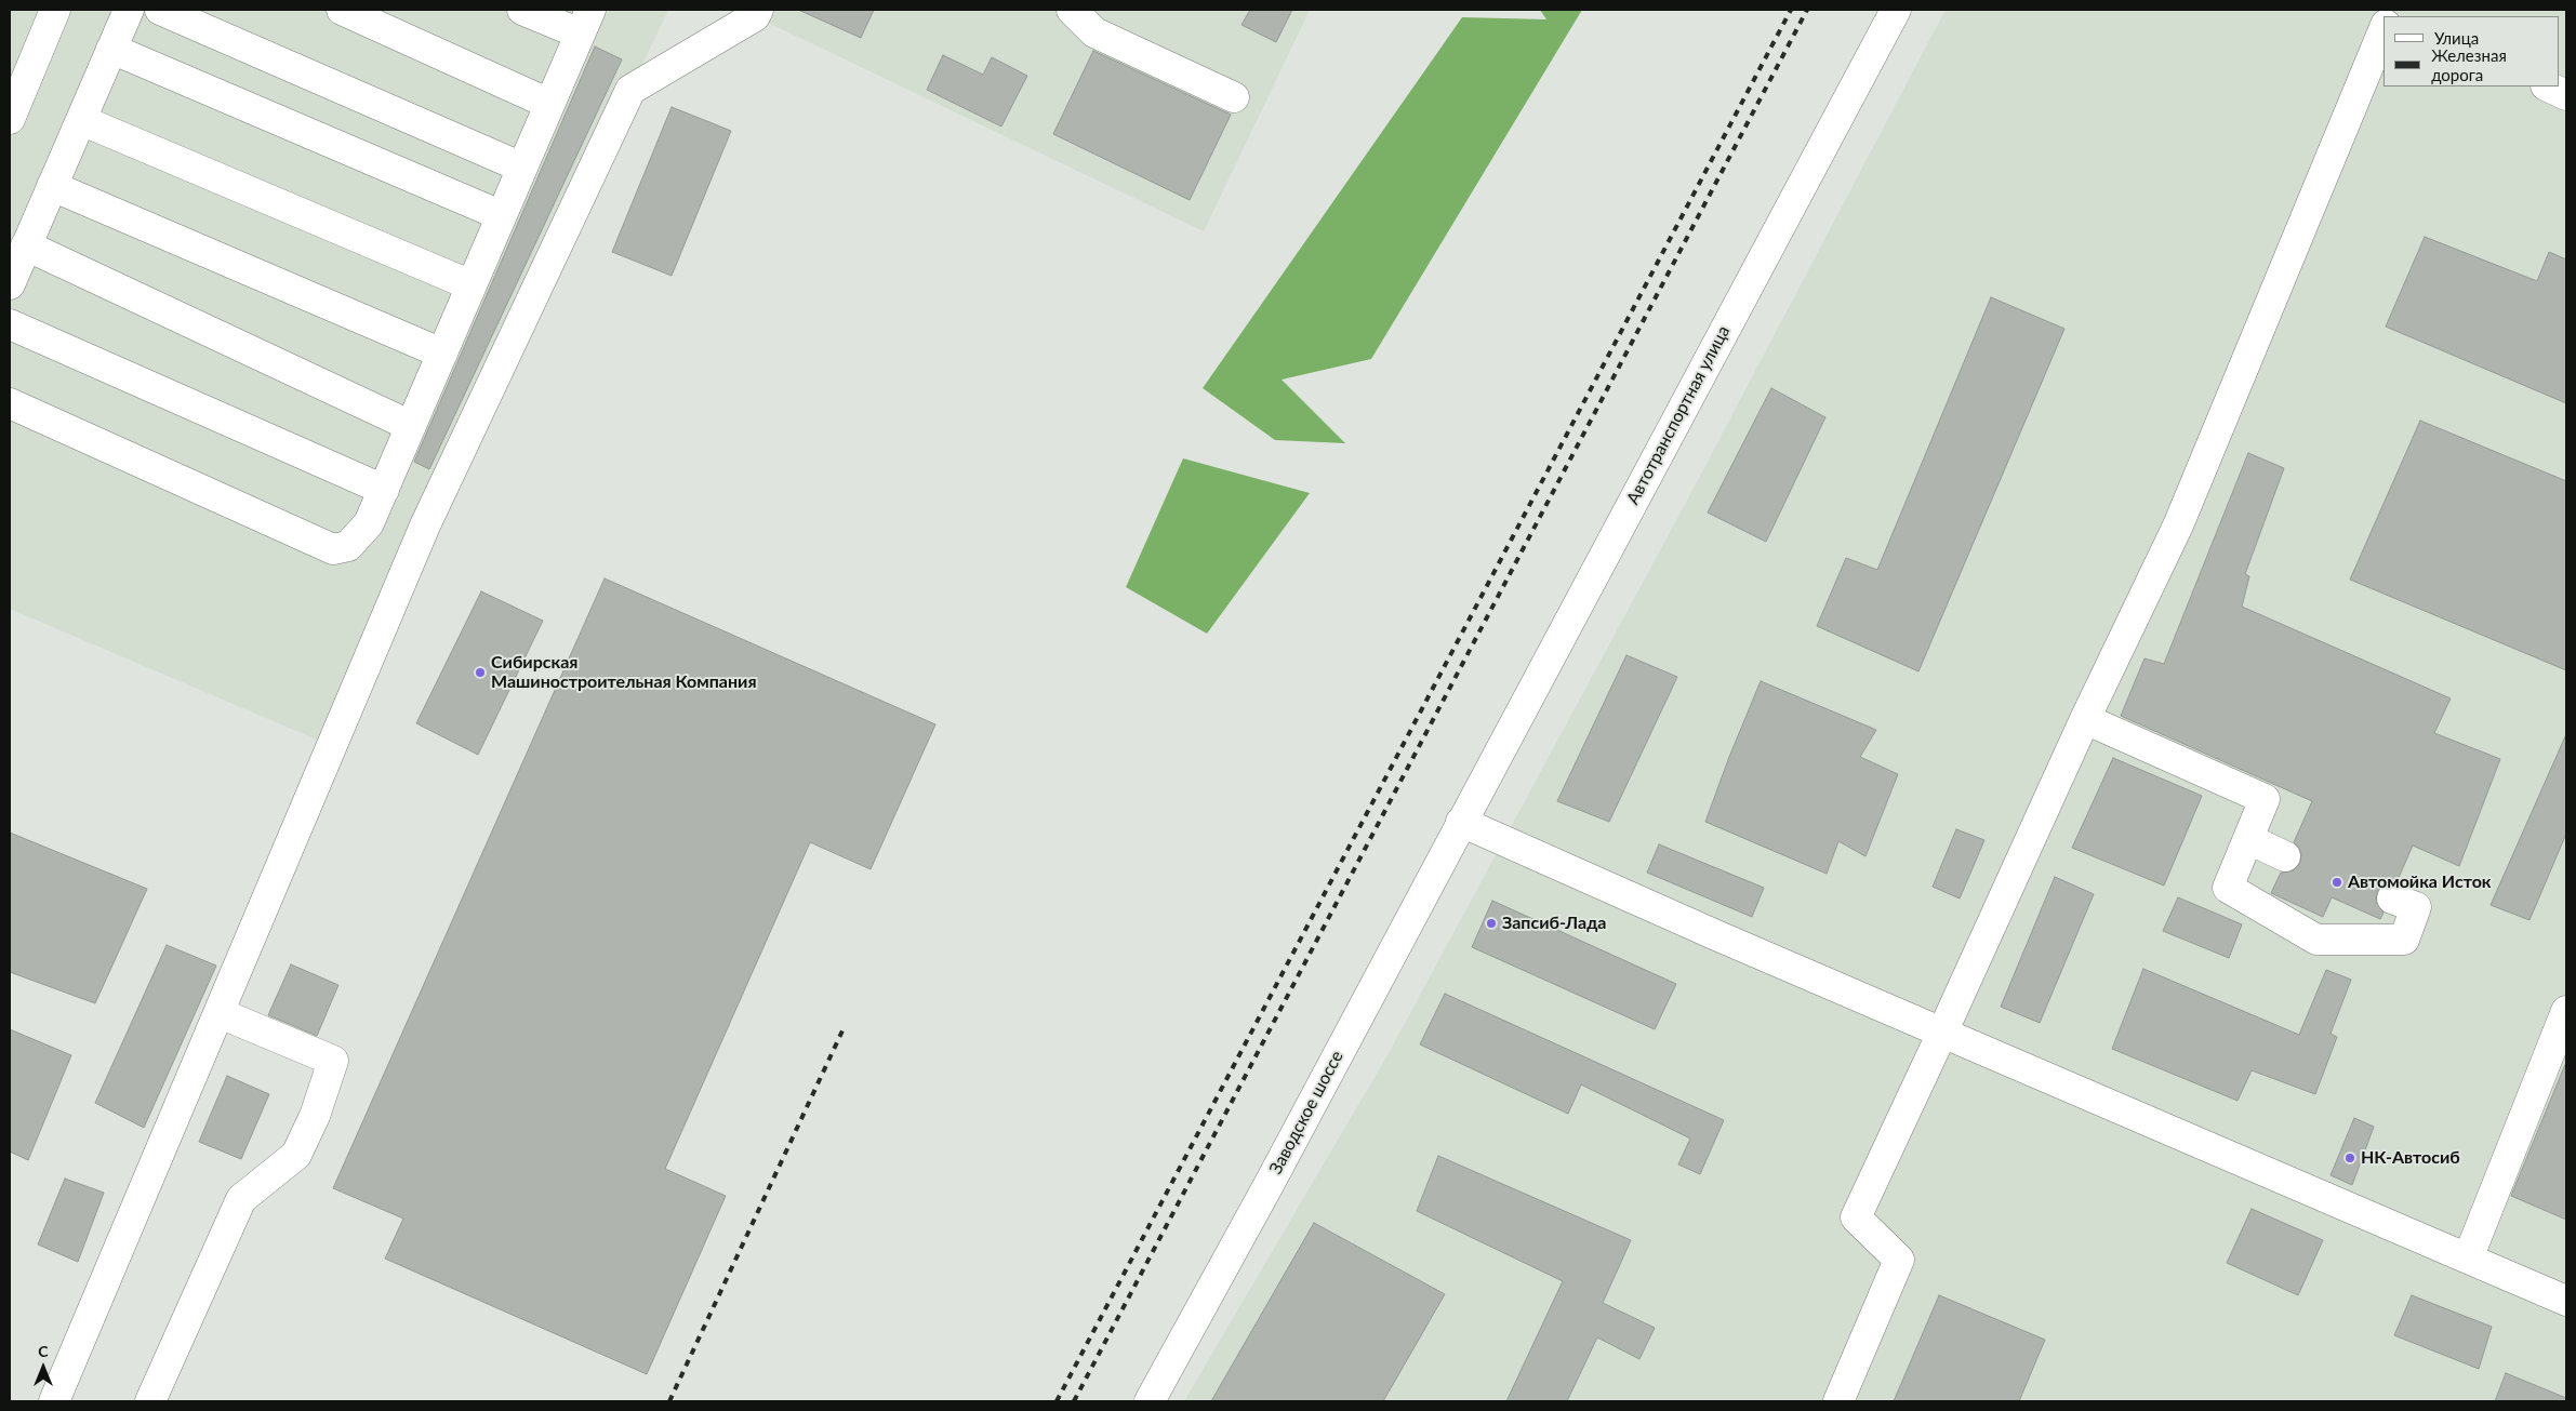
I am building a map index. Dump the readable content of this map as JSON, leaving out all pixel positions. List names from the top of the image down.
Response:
{
  "streets": {
    "main road": ["Автотранспортная улица", "Заводское шоссе"]
  },
  "crossings": [
    ["Автотранспортная улица", "Заводское шоссе"]
  ],
  "places": [
    "Сибирская Машиностроительная Компания",
    "Автомойка Исток",
    "Запсиб-Лада",
    "НК-Автосиб"
  ],
  "legend": ["Улица", "Железная дорога"],
  "north": "top"
}
